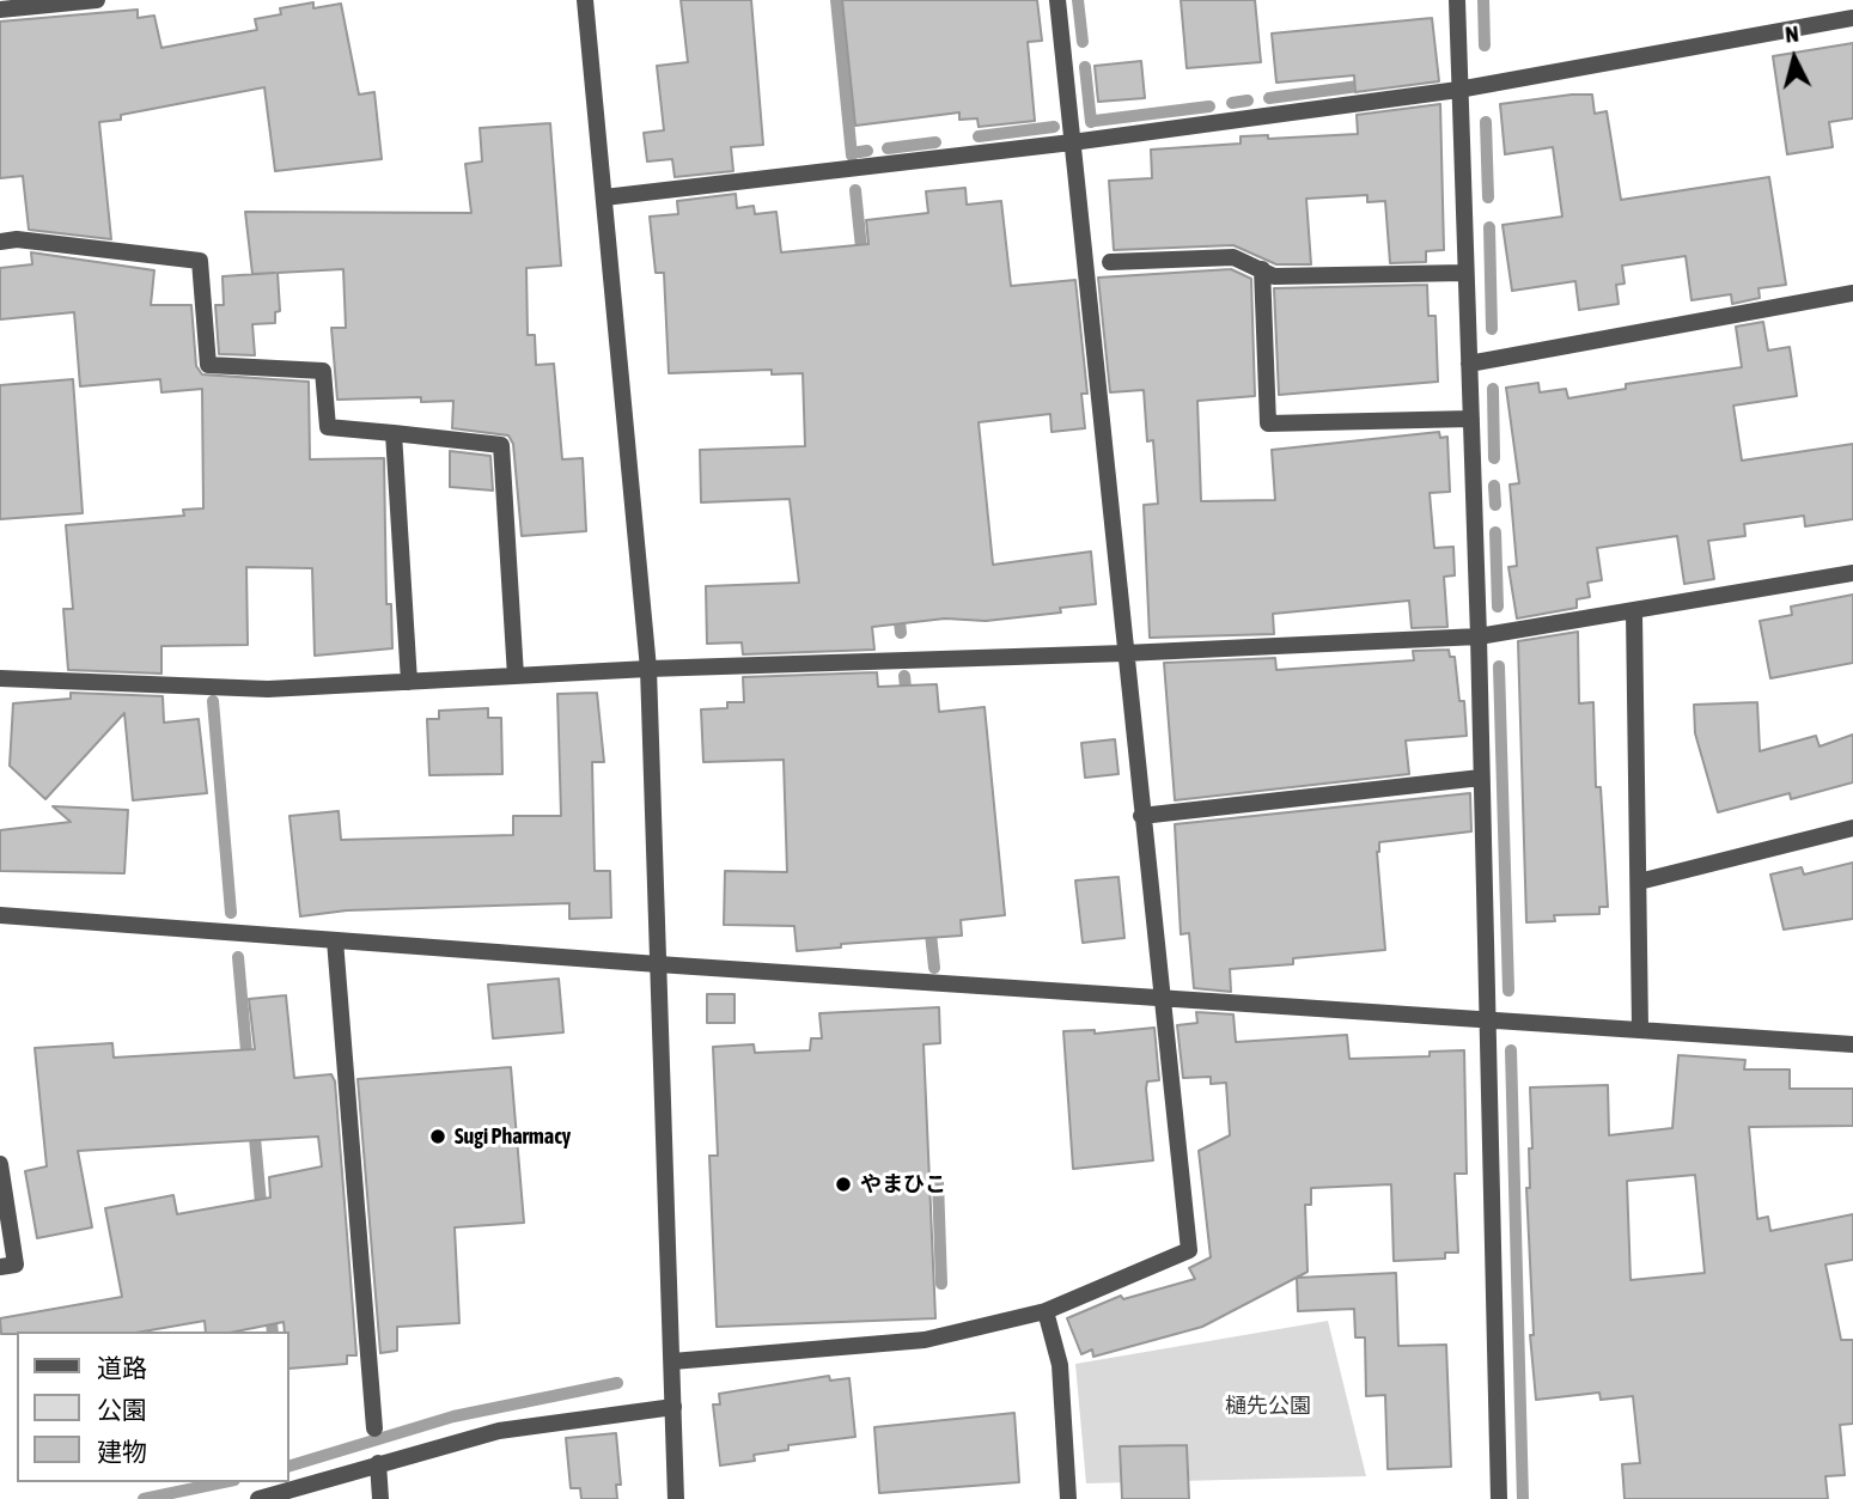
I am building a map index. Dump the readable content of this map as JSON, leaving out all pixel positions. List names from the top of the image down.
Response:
{
  "parks": ["樋先公園"],
  "places": ["Sugi Pharmacy", "やまひこ"],
  "legend": ["道路", "公園", "建物"],
  "north": "top"
}
